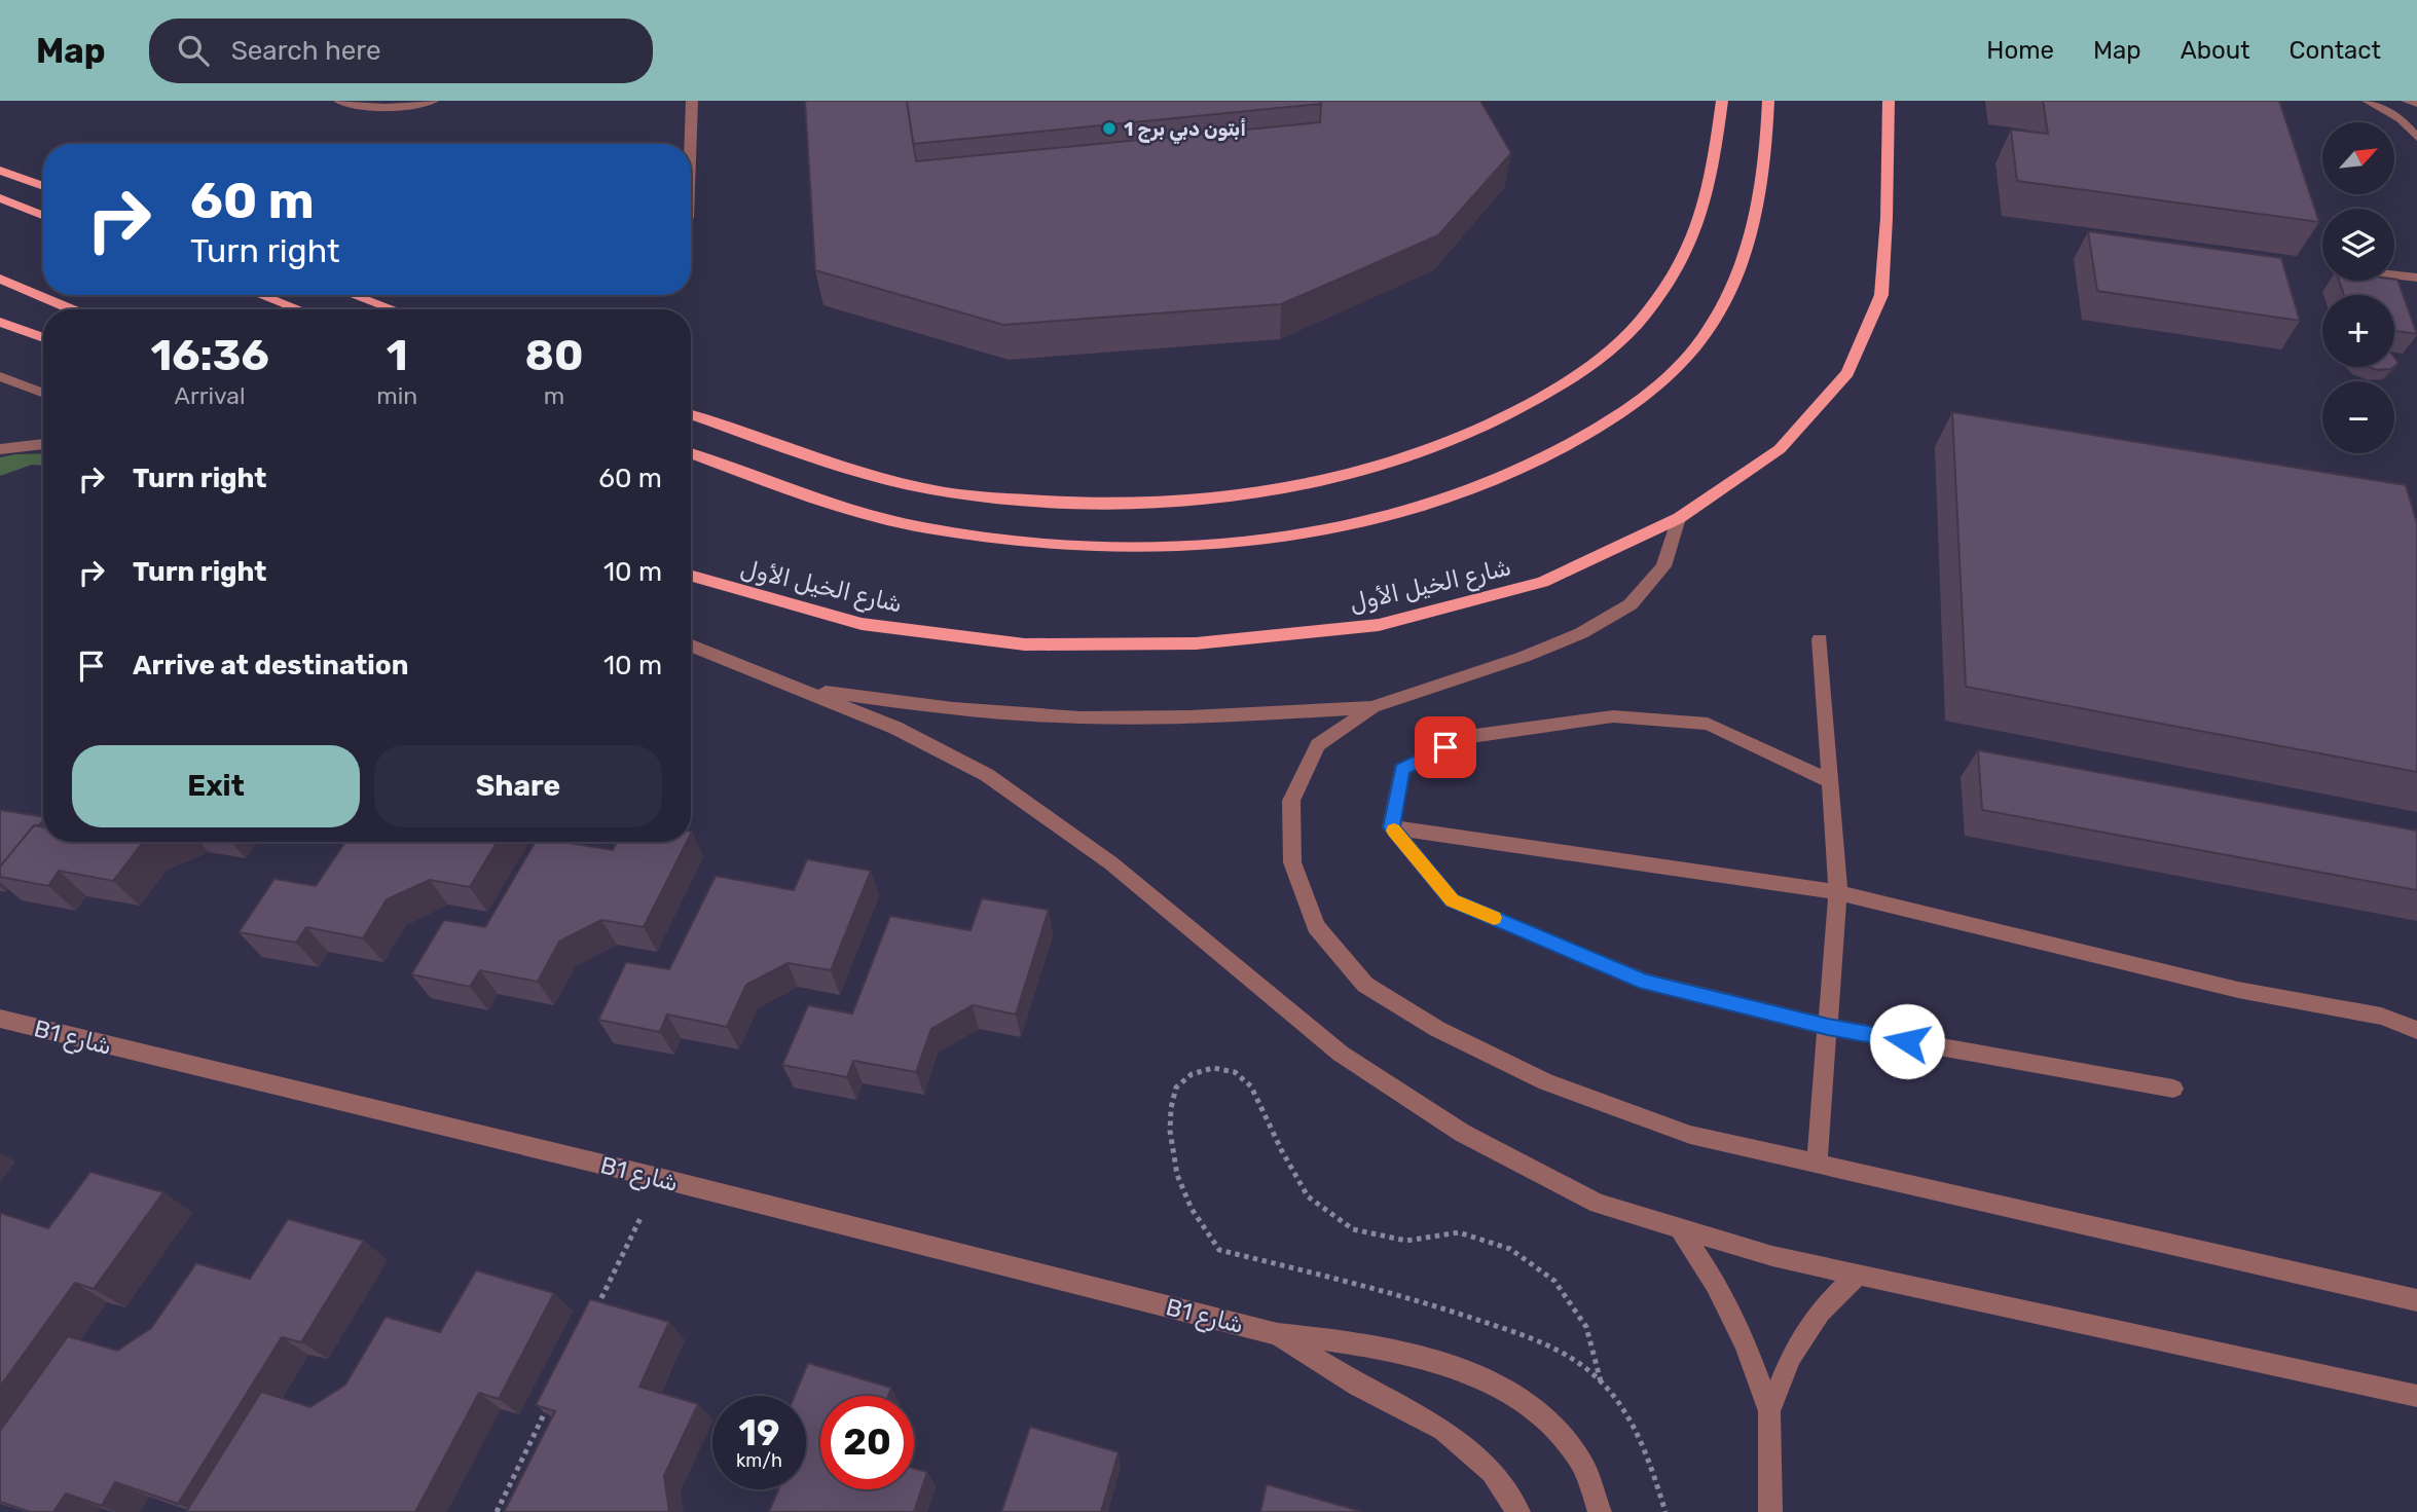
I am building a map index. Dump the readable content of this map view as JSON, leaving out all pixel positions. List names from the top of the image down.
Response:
{
  "streets": {
    "main road": ["شارع الخيل الأول"],
    "street": ["B1 شارع"]
  },
  "places": ["أبتون دبي برج 1"],
  "north": "top right",
  "page": {
    "header": "Map",
    "search": "Search here",
    "nav": [
      "Home",
      "Map",
      "About",
      "Contact"
    ],
    "map_buttons": ["+", "−"],
    "turn": ["60 m", "Turn right"],
    "eta": [
      "16:36",
      "Arrival",
      "1",
      "min",
      "80",
      "m"
    ],
    "list": [
      {
        "name": "Turn right",
        "value": "60 m"
      },
      {
        "name": "Turn right",
        "value": "10 m"
      },
      {
        "name": "Arrive at destination",
        "value": "10 m"
      }
    ],
    "buttons": ["Exit", "Share"],
    "speed": "19 km/h",
    "limit": "20"
  }
}
